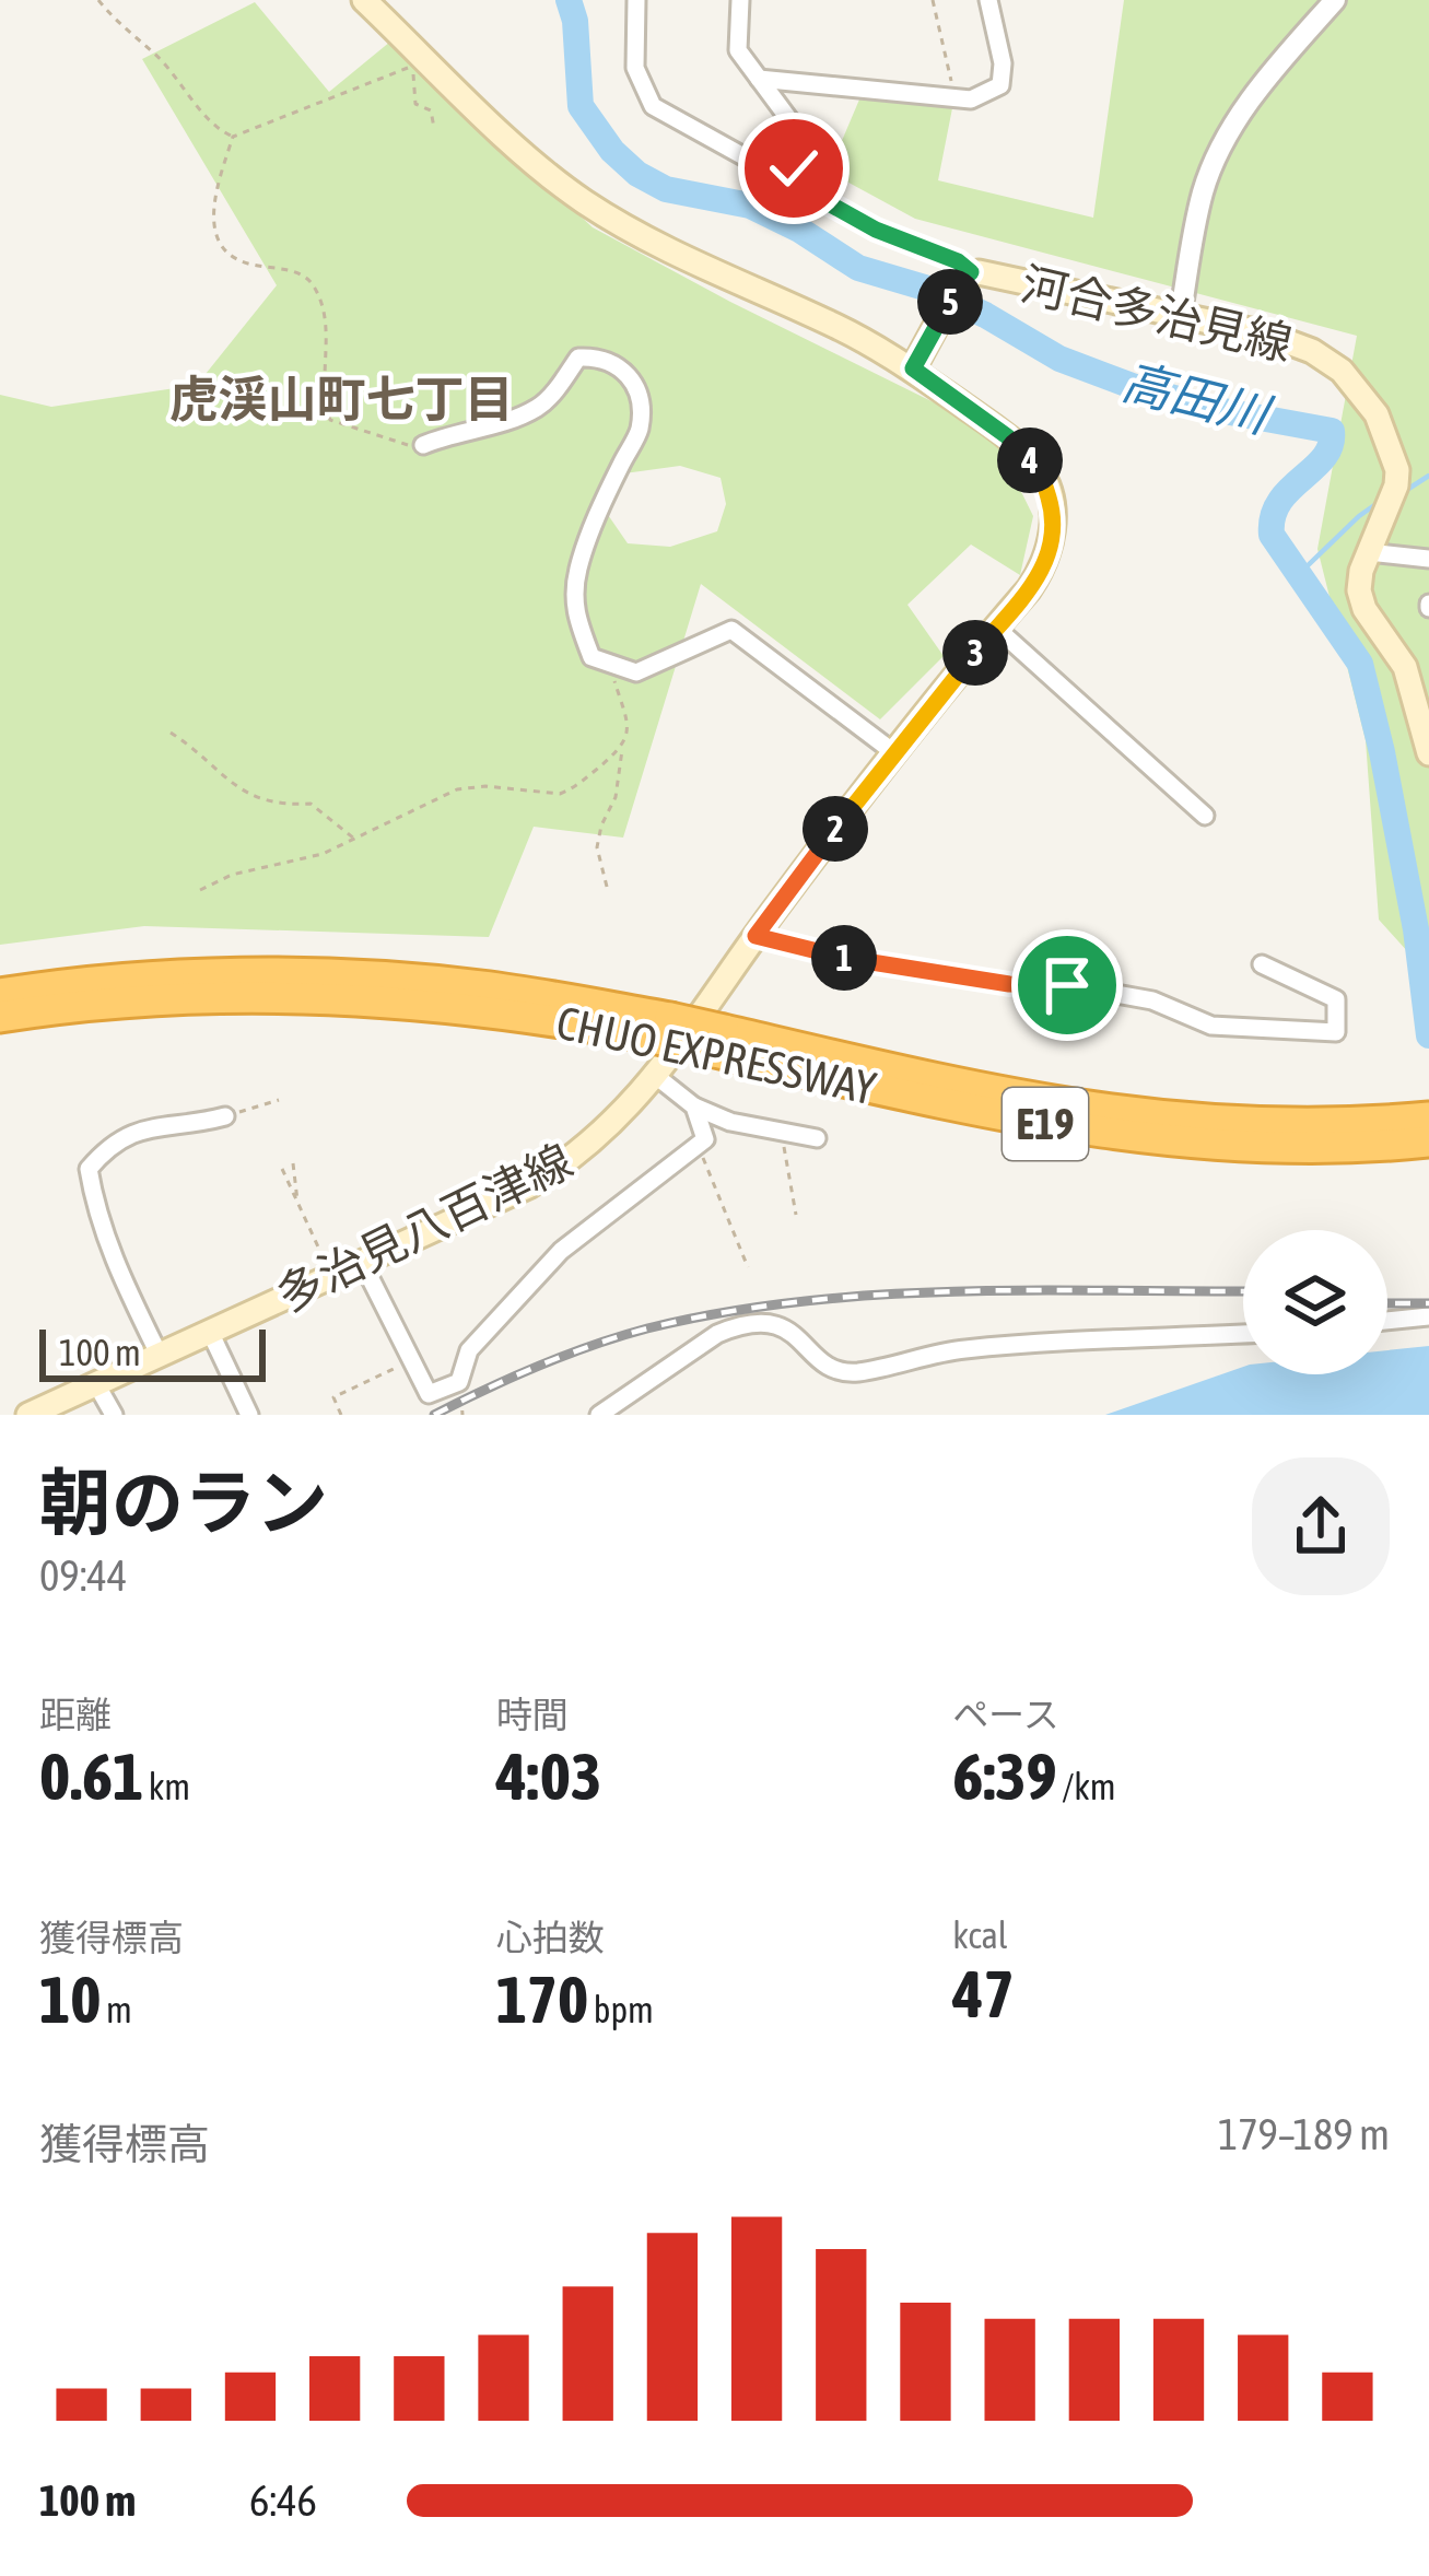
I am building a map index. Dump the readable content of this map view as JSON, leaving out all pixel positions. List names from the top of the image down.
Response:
{
  "streets": {
    "highway": ["CHUO EXPRESSWAY", "E19"],
    "main road": ["河合多治見線", "多治見八百津線"]
  },
  "crossings": [
    ["河合多治見線", "多治見八百津線"]
  ],
  "districts": ["虎渓山町七丁目"],
  "water": ["高田川"],
  "scale_bar": "100 m",
  "page": {
    "pins": [
      "5",
      "4",
      "3",
      "2",
      "1"
    ],
    "scale": "100 m",
    "heading": ["朝のラン", "09:44"],
    "stats": [
      ["距離", "0.61 km"],
      ["時間", "4:03"],
      ["ペース", "6:39 /km"],
      ["獲得標高", "10 m"],
      ["心拍数", "170 bpm"],
      ["kcal", "47"]
    ],
    "chart": ["獲得標高", "179–189 m"],
    "list": [
      {
        "name": "100 m",
        "note": "6:46"
      }
    ]
  }
}
